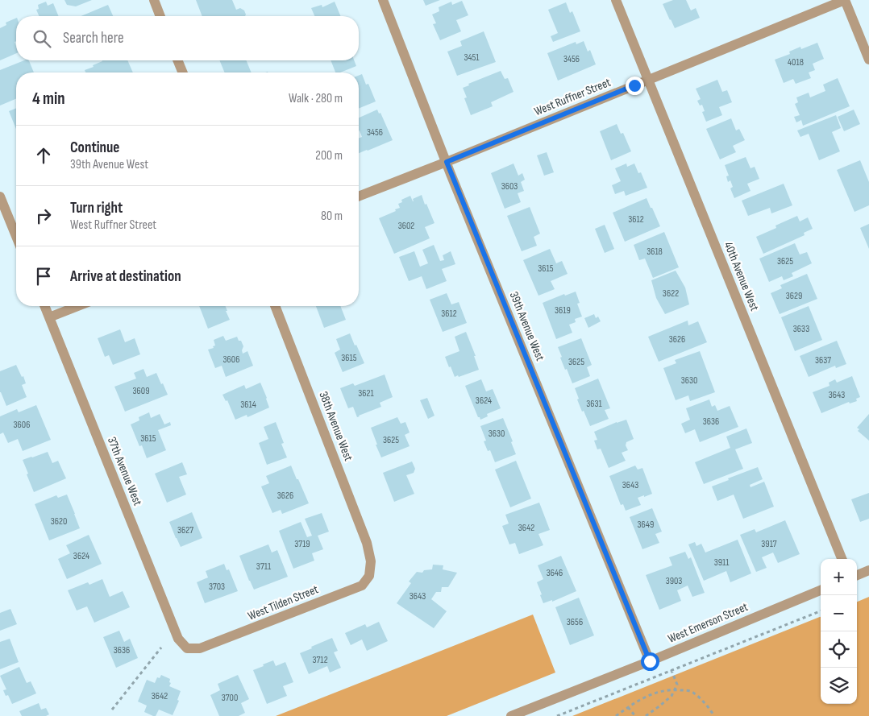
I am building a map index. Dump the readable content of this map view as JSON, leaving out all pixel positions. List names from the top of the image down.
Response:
{
  "streets": {
    "street": [
      "West Ruffner Street",
      "40th Avenue West",
      "39th Avenue West",
      "38th Avenue West",
      "37th Avenue West",
      "West Tilden Street",
      "West Emerson Street"
    ]
  },
  "crossings": [
    ["West Ruffner Street", "40th Avenue West"],
    ["West Ruffner Street", "39th Avenue West"],
    ["39th Avenue West", "West Emerson Street"],
    ["38th Avenue West", "West Tilden Street"],
    ["37th Avenue West", "West Tilden Street"]
  ],
  "house_numbers": [
    "3451",
    "3456",
    "4018",
    "3456",
    "3603",
    "3612",
    "3602",
    "3618",
    "3625",
    "3615",
    "3622",
    "3629",
    "3619",
    "3612",
    "3633",
    "3626",
    "3615",
    "3606",
    "3637",
    "3625",
    "3630",
    "3609",
    "3621",
    "3643",
    "3624",
    "3631",
    "3614",
    "3636",
    "3606",
    "3630",
    "3615",
    "3625",
    "3643",
    "3626",
    "3620",
    "3649",
    "3642",
    "3627",
    "3719",
    "3917",
    "3624",
    "3911",
    "3711",
    "3646",
    "3903",
    "3703",
    "3643",
    "3656",
    "3636",
    "3712",
    "3642",
    "3700"
  ],
  "page": {
    "search": "Search here",
    "heading": ["4 min", "Walk · 280 m"],
    "list": [
      ["Continue", "39th Avenue West", "200 m"],
      ["Turn right", "West Ruffner Street", "80 m"],
      "Arrive at destination"
    ],
    "map_buttons": ["+", "−"]
  }
}
